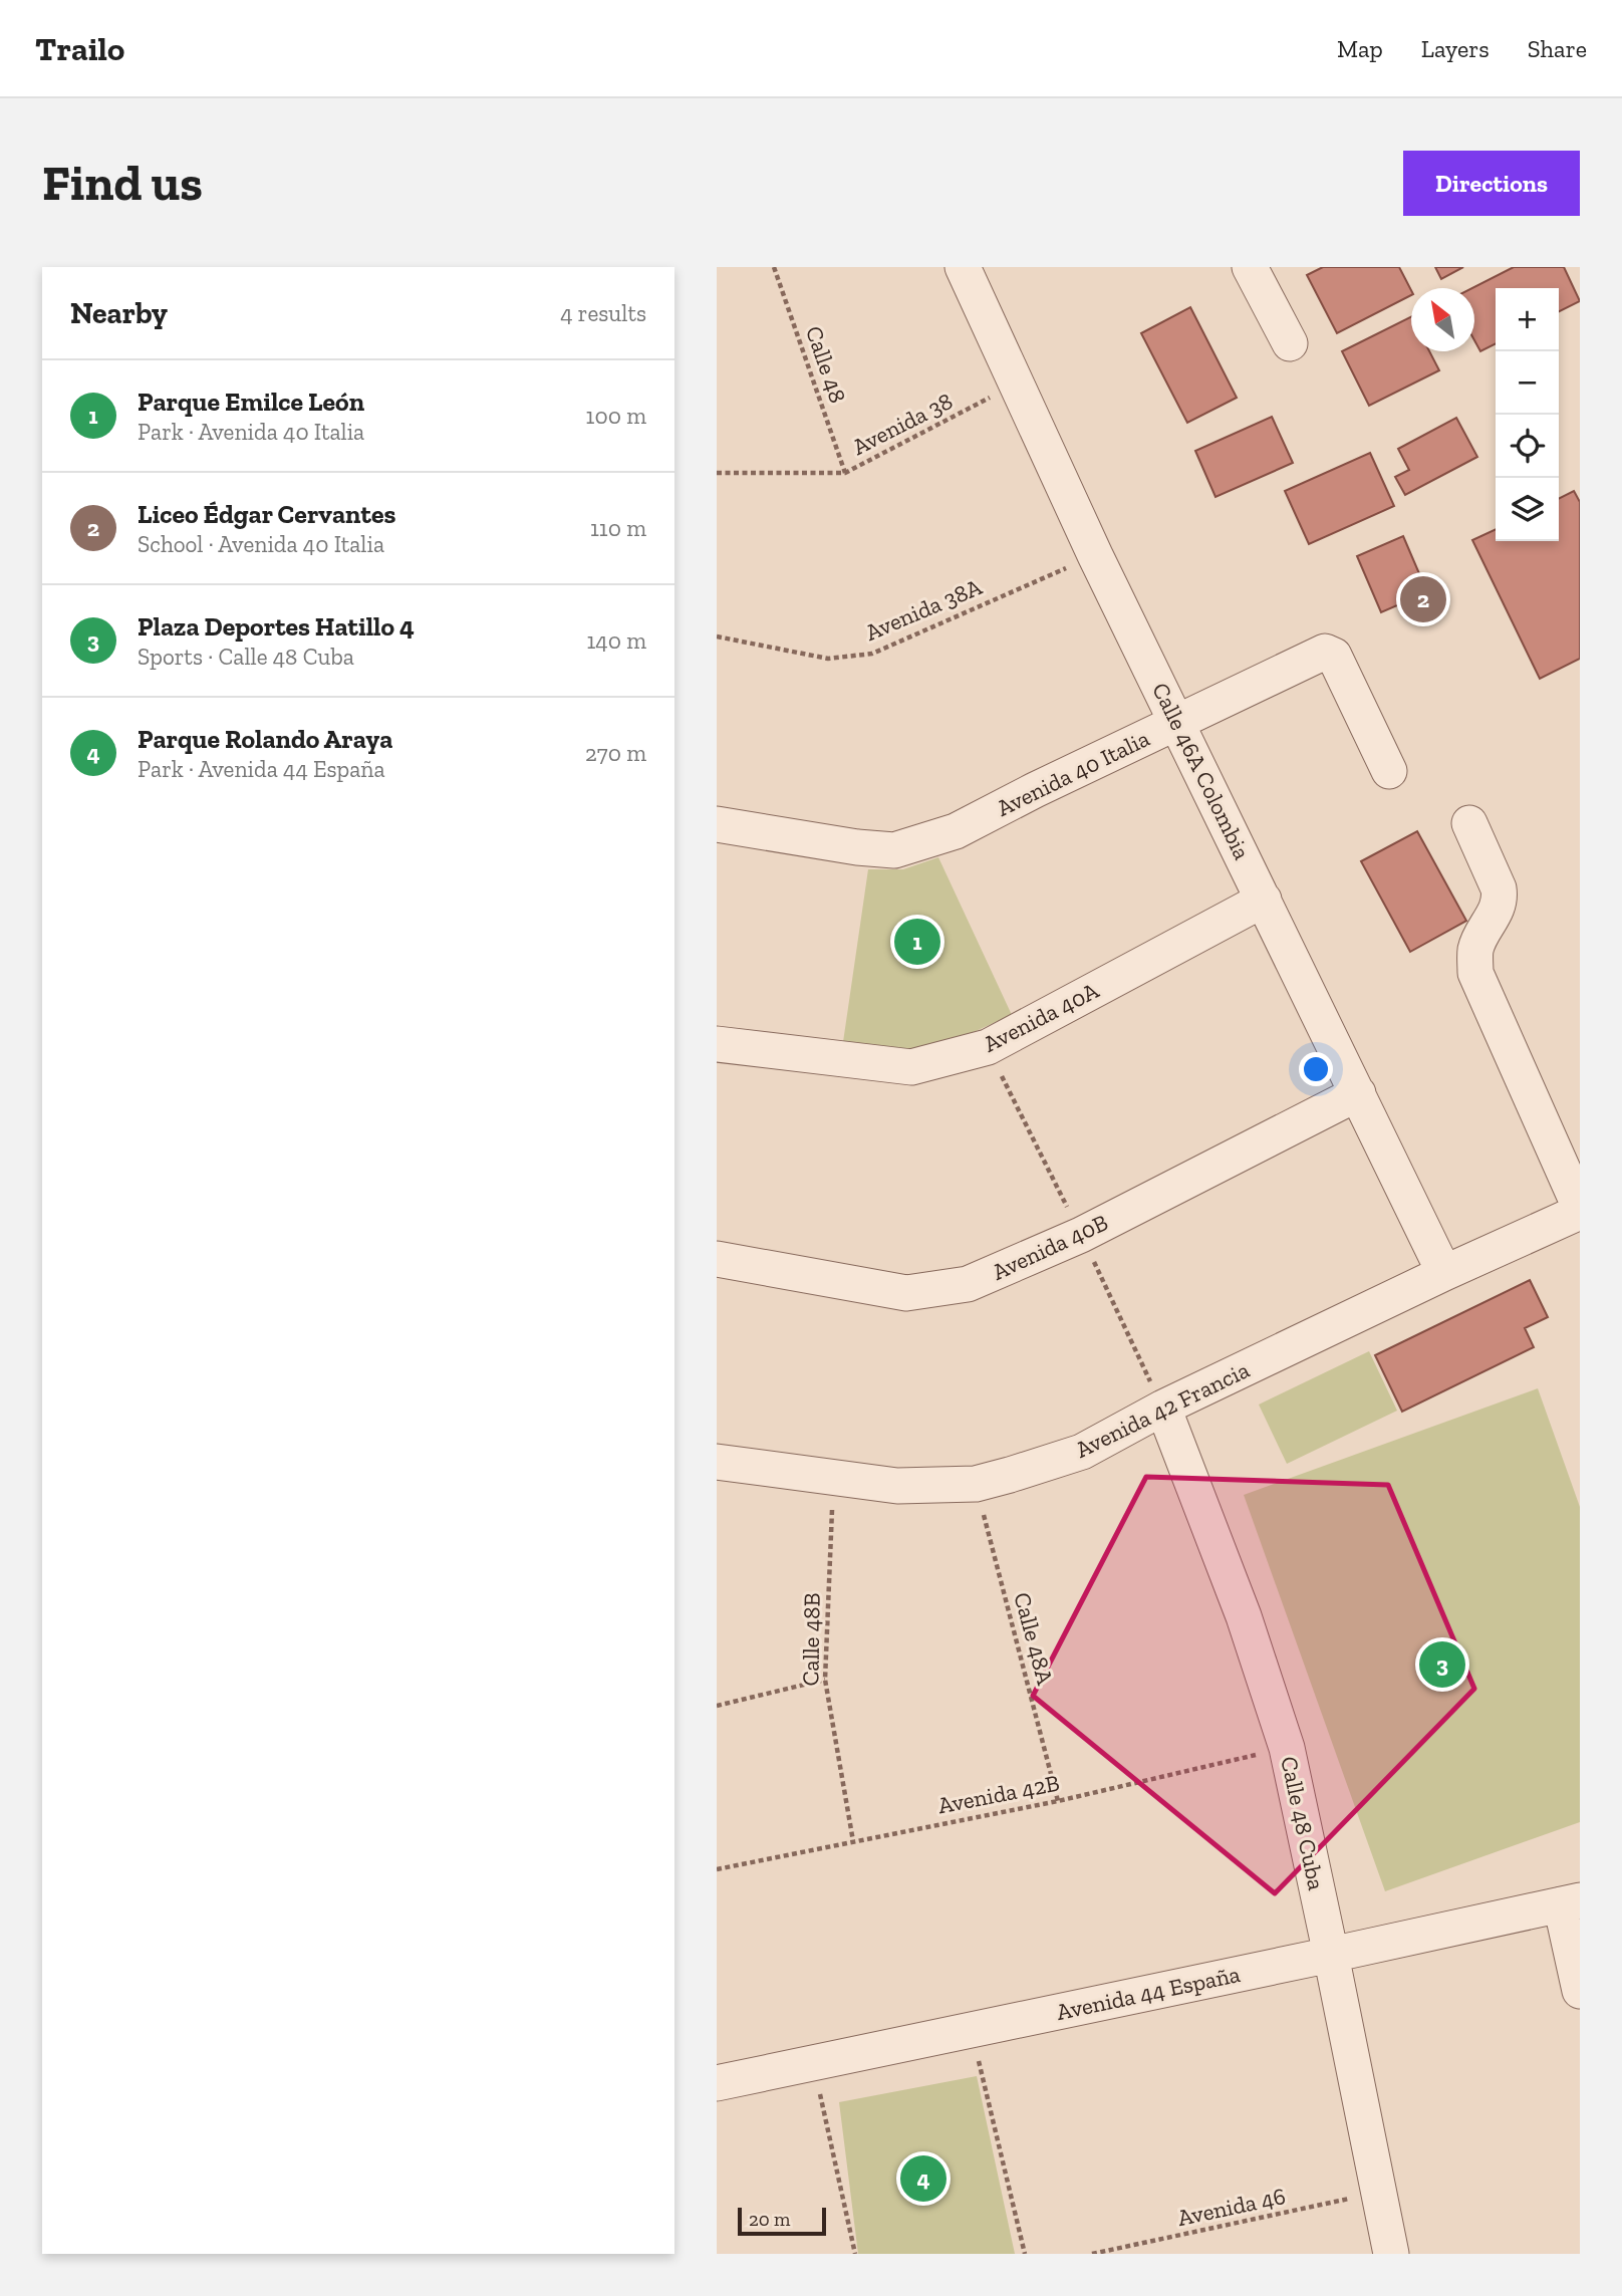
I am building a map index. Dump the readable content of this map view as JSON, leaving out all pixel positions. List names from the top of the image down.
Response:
{
  "streets": {
    "street": [
      "Calle 46A Colombia",
      "Avenida 40 Italia",
      "Avenida 40A",
      "Avenida 40B",
      "Avenida 42 Francia",
      "Calle 48 Cuba",
      "Avenida 44 España"
    ],
    "path": [
      "Calle 48",
      "Avenida 38",
      "Avenida 38A",
      "Calle 48A",
      "Calle 48B",
      "Avenida 42B",
      "Avenida 46"
    ]
  },
  "crossings": [
    ["Calle 48", "Avenida 38"],
    ["Avenida 38", "Calle 46A Colombia"],
    ["Avenida 38A", "Calle 46A Colombia"],
    ["Calle 46A Colombia", "Avenida 40 Italia"],
    ["Calle 46A Colombia", "Avenida 40A"],
    ["Calle 46A Colombia", "Avenida 40B"],
    ["Calle 46A Colombia", "Avenida 42 Francia"],
    ["Avenida 42 Francia", "Calle 48A"],
    ["Avenida 42 Francia", "Calle 48B"],
    ["Avenida 42 Francia", "Calle 48 Cuba"],
    ["Calle 48A", "Avenida 42B"],
    ["Calle 48B", "Avenida 42B"],
    ["Avenida 42B", "Calle 48 Cuba"],
    ["Calle 48 Cuba", "Avenida 44 España"],
    ["Calle 48 Cuba", "Avenida 46"]
  ],
  "scale_bar": "20 m",
  "north": "top left",
  "page": {
    "header": "Trailo",
    "nav": ["Map", "Layers", "Share"],
    "buttons": "Directions",
    "title": "Find us",
    "heading": ["Nearby", "4 results"],
    "map_buttons": ["+", "−"],
    "list": [
      {
        "mark": "1",
        "name": "Parque Emilce León",
        "note": "Park · Avenida 40 Italia",
        "value": "100 m"
      },
      {
        "mark": "2",
        "name": "Liceo Édgar Cervantes",
        "note": "School · Avenida 40 Italia",
        "value": "110 m"
      },
      {
        "mark": "3",
        "name": "Plaza Deportes Hatillo 4",
        "note": "Sports · Calle 48 Cuba",
        "value": "140 m"
      },
      {
        "mark": "4",
        "name": "Parque Rolando Araya",
        "note": "Park · Avenida 44 España",
        "value": "270 m"
      }
    ],
    "pins": [
      "2",
      "1",
      "3",
      "4"
    ],
    "scale": "20 m"
  }
}
